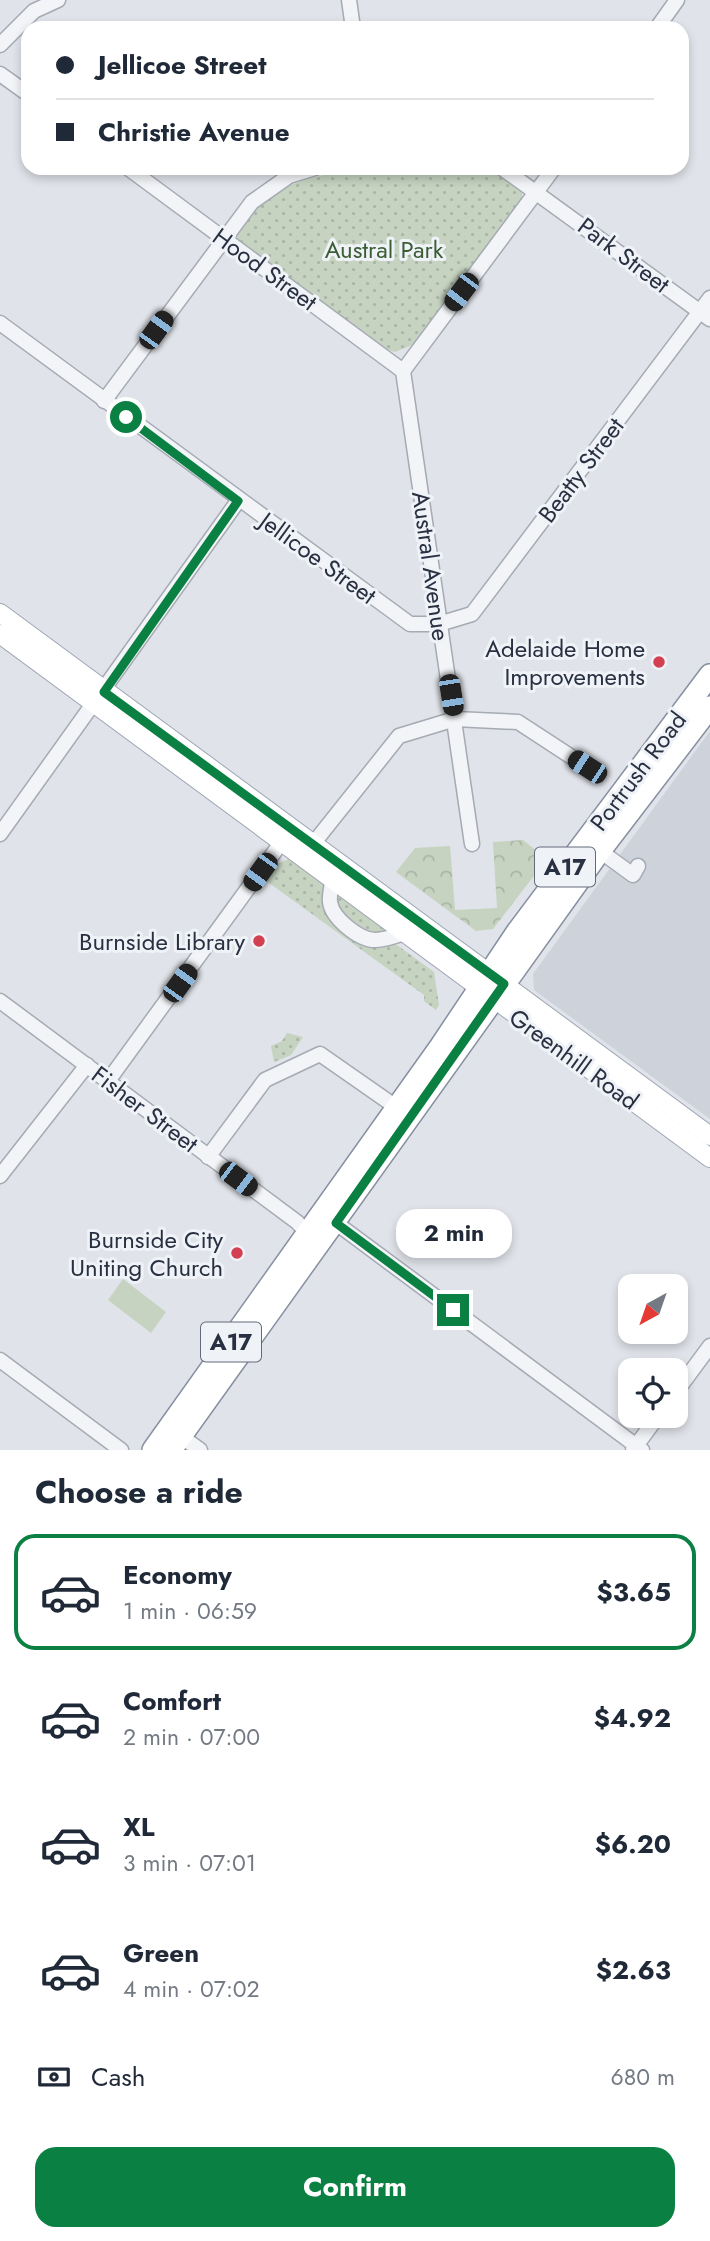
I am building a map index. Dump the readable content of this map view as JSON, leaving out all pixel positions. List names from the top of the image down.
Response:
{
  "streets": {
    "highway": ["Portrush Road", "A17"],
    "main road": ["Greenhill Road"],
    "street": [
      "Park Street",
      "Hood Street",
      "Beatty Street",
      "Jellicoe Street",
      "Austral Avenue",
      "Fisher Street"
    ]
  },
  "crossings": [
    ["Park Street", "Beatty Street"],
    ["Hood Street", "Austral Avenue"],
    ["Beatty Street", "Jellicoe Street"],
    ["Beatty Street", "Austral Avenue"],
    ["Jellicoe Street", "Austral Avenue"],
    ["Portrush Road", "Greenhill Road"],
    ["Portrush Road", "Fisher Street"]
  ],
  "parks": ["Austral Park"],
  "places": ["Adelaide Home Improvements", "Burnside Library", "Burnside City Uniting Church"],
  "north": "bottom left",
  "page": {
    "banner": ["Jellicoe Street", "Christie Avenue"],
    "bubble": "2 min",
    "heading": "Choose a ride",
    "list": [
      {
        "name": "Economy",
        "note": "1 min · 06:59",
        "value": "$3.65"
      },
      {
        "name": "Comfort",
        "note": "2 min · 07:00",
        "value": "$4.92"
      },
      {
        "name": "XL",
        "note": "3 min · 07:01",
        "value": "$6.20"
      },
      {
        "name": "Green",
        "note": "4 min · 07:02",
        "value": "$2.63"
      }
    ],
    "pay": ["Cash", "680 m"],
    "buttons": "Confirm"
  }
}
